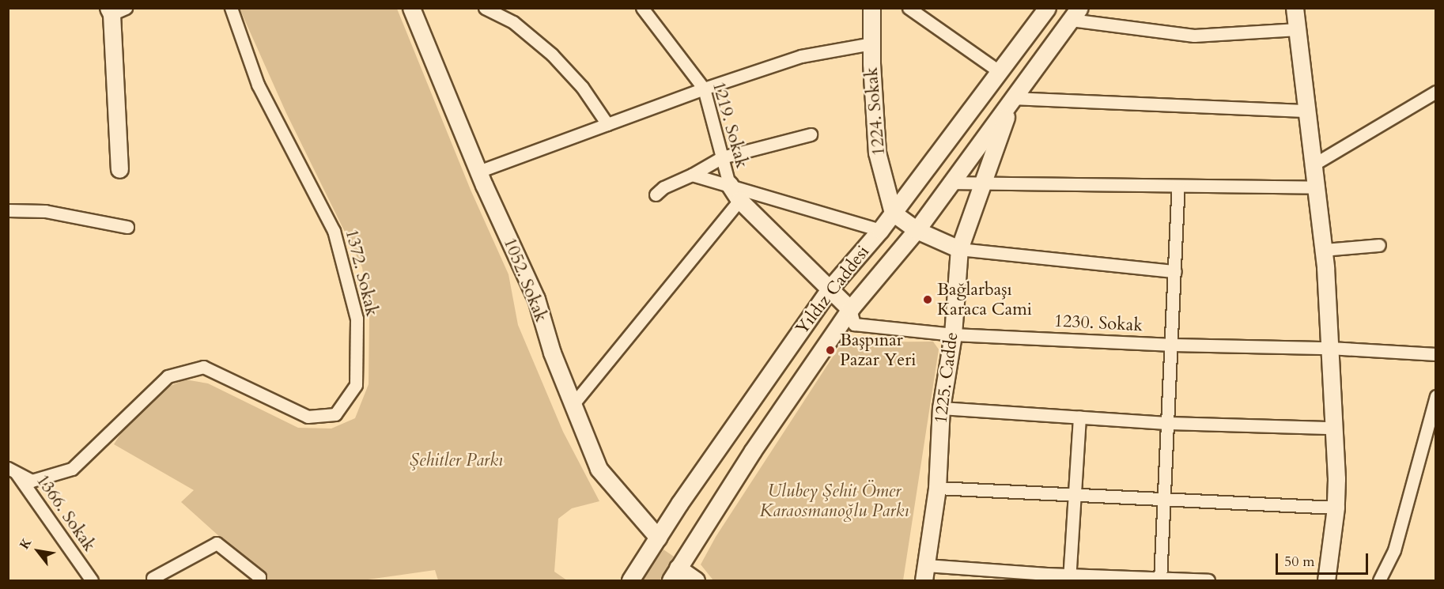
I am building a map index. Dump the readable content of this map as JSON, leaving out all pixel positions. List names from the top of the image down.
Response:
{
  "streets": {
    "street": [
      "1224. Sokak",
      "1219. Sokak",
      "1372. Sokak",
      "1052. Sokak",
      "Yıldız Caddesi",
      "1230. Sokak",
      "1225. Cadde",
      "1366. Sokak"
    ]
  },
  "crossings": [
    ["1224. Sokak", "Yıldız Caddesi"],
    ["1372. Sokak", "1366. Sokak"],
    ["1052. Sokak", "Yıldız Caddesi"],
    ["Yıldız Caddesi", "1230. Sokak"],
    ["Yıldız Caddesi", "1225. Cadde"],
    ["1230. Sokak", "1225. Cadde"]
  ],
  "parks": ["Şehitler Parkı", "Ulubey Şehit Ömer Karaosmanoğlu Parkı"],
  "places": ["Bağlarbaşı Karaca Cami", "Başpınar Pazar Yeri"],
  "scale_bar": "50 m",
  "north": "top left"
}
